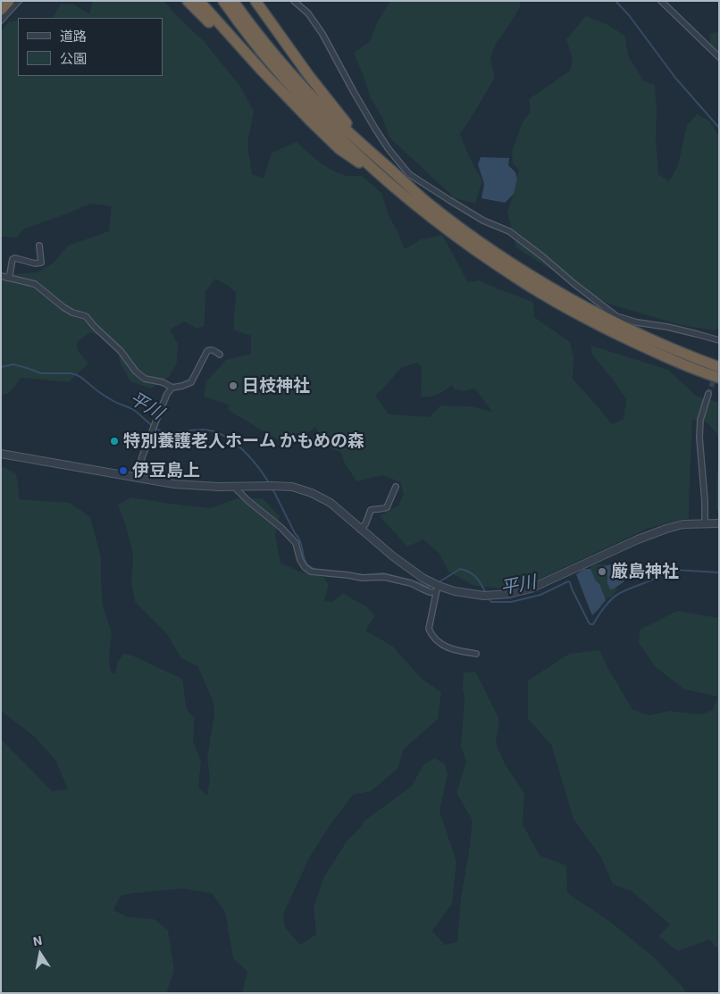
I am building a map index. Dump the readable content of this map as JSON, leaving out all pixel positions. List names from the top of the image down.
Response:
{
  "water": ["平川"],
  "places": [
    "日枝神社",
    "特別養護老人ホーム かもめの森",
    "伊豆島上",
    "厳島神社"
  ],
  "legend": ["道路", "公園"],
  "north": "top"
}
